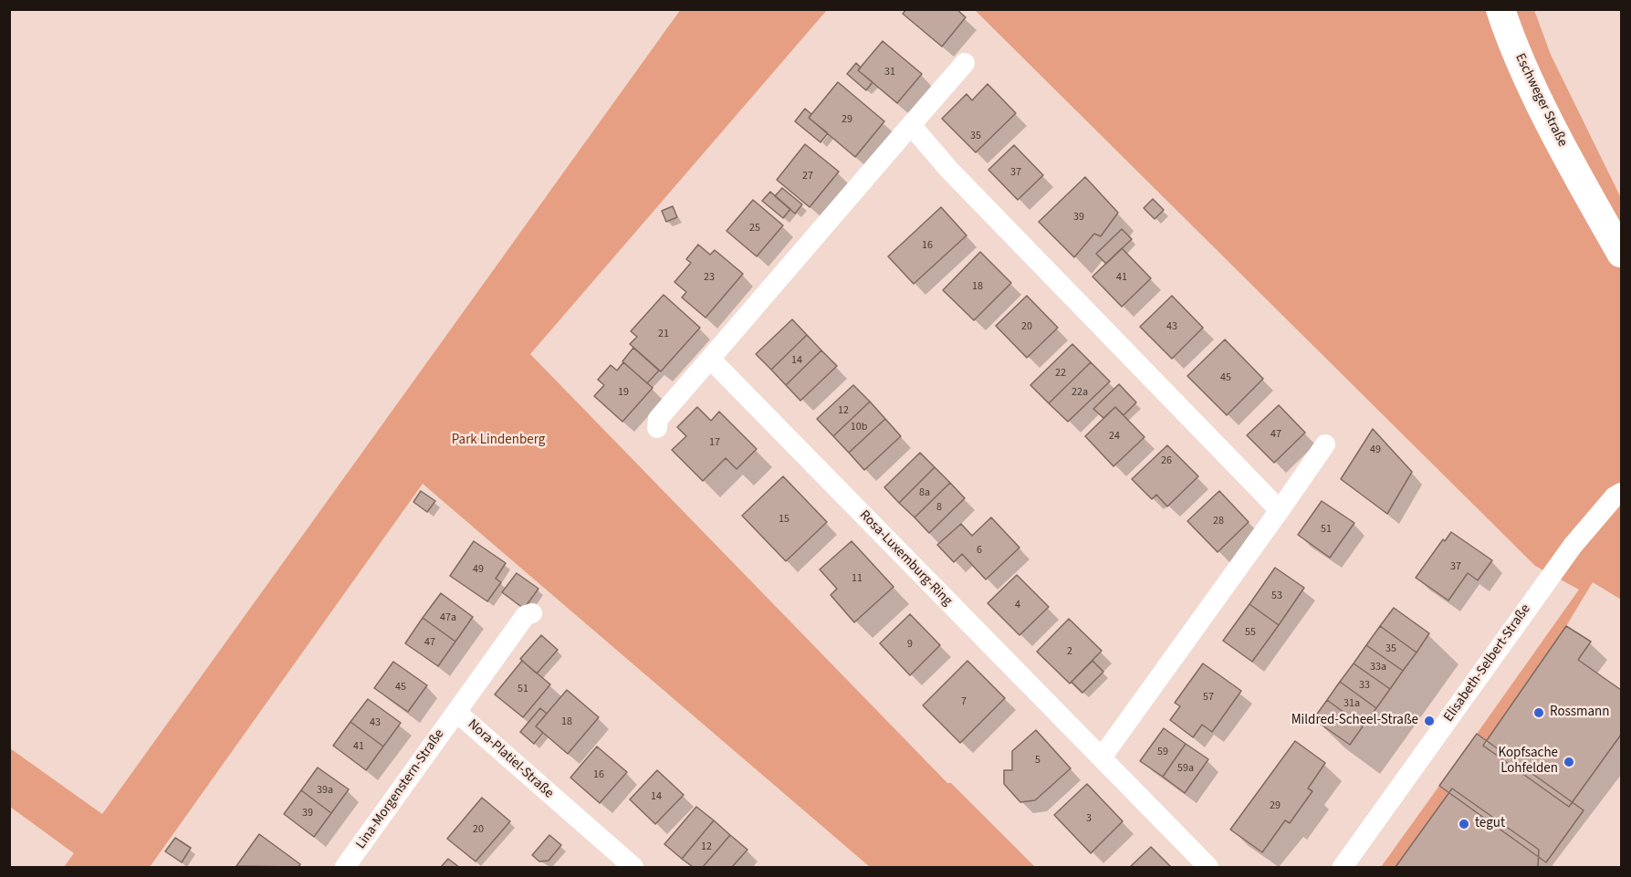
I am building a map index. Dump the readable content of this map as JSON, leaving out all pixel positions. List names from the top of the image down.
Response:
{
  "streets": {
    "main road": ["Eschweger Straße"],
    "street": [
      "Rosa-Luxemburg-Ring",
      "Elisabeth-Selbert-Straße",
      "Nora-Platiel-Straße",
      "Lina-Morgenstern-Straße"
    ]
  },
  "crossings": [
    ["Nora-Platiel-Straße", "Lina-Morgenstern-Straße"]
  ],
  "parks": ["Park Lindenberg"],
  "places": [
    "Rossmann",
    "Mildred-Scheel-Straße",
    "Kopfsache Lohfelden",
    "tegut"
  ],
  "house_numbers": [
    "31",
    "29",
    "35",
    "37",
    "27",
    "39",
    "25",
    "16",
    "23",
    "41",
    "18",
    "20",
    "43",
    "21",
    "14",
    "22",
    "45",
    "19",
    "22a",
    "12",
    "10b",
    "47",
    "24",
    "17",
    "49",
    "26",
    "8a",
    "8",
    "15",
    "28",
    "51",
    "6",
    "37",
    "49",
    "11",
    "53",
    "4",
    "47a",
    "55",
    "47",
    "9",
    "35",
    "2",
    "33a",
    "33",
    "45",
    "51",
    "57",
    "7",
    "31a",
    "18",
    "43",
    "41",
    "59",
    "5",
    "59a",
    "16",
    "39a",
    "14",
    "29",
    "39",
    "3",
    "20",
    "12"
  ]
}
